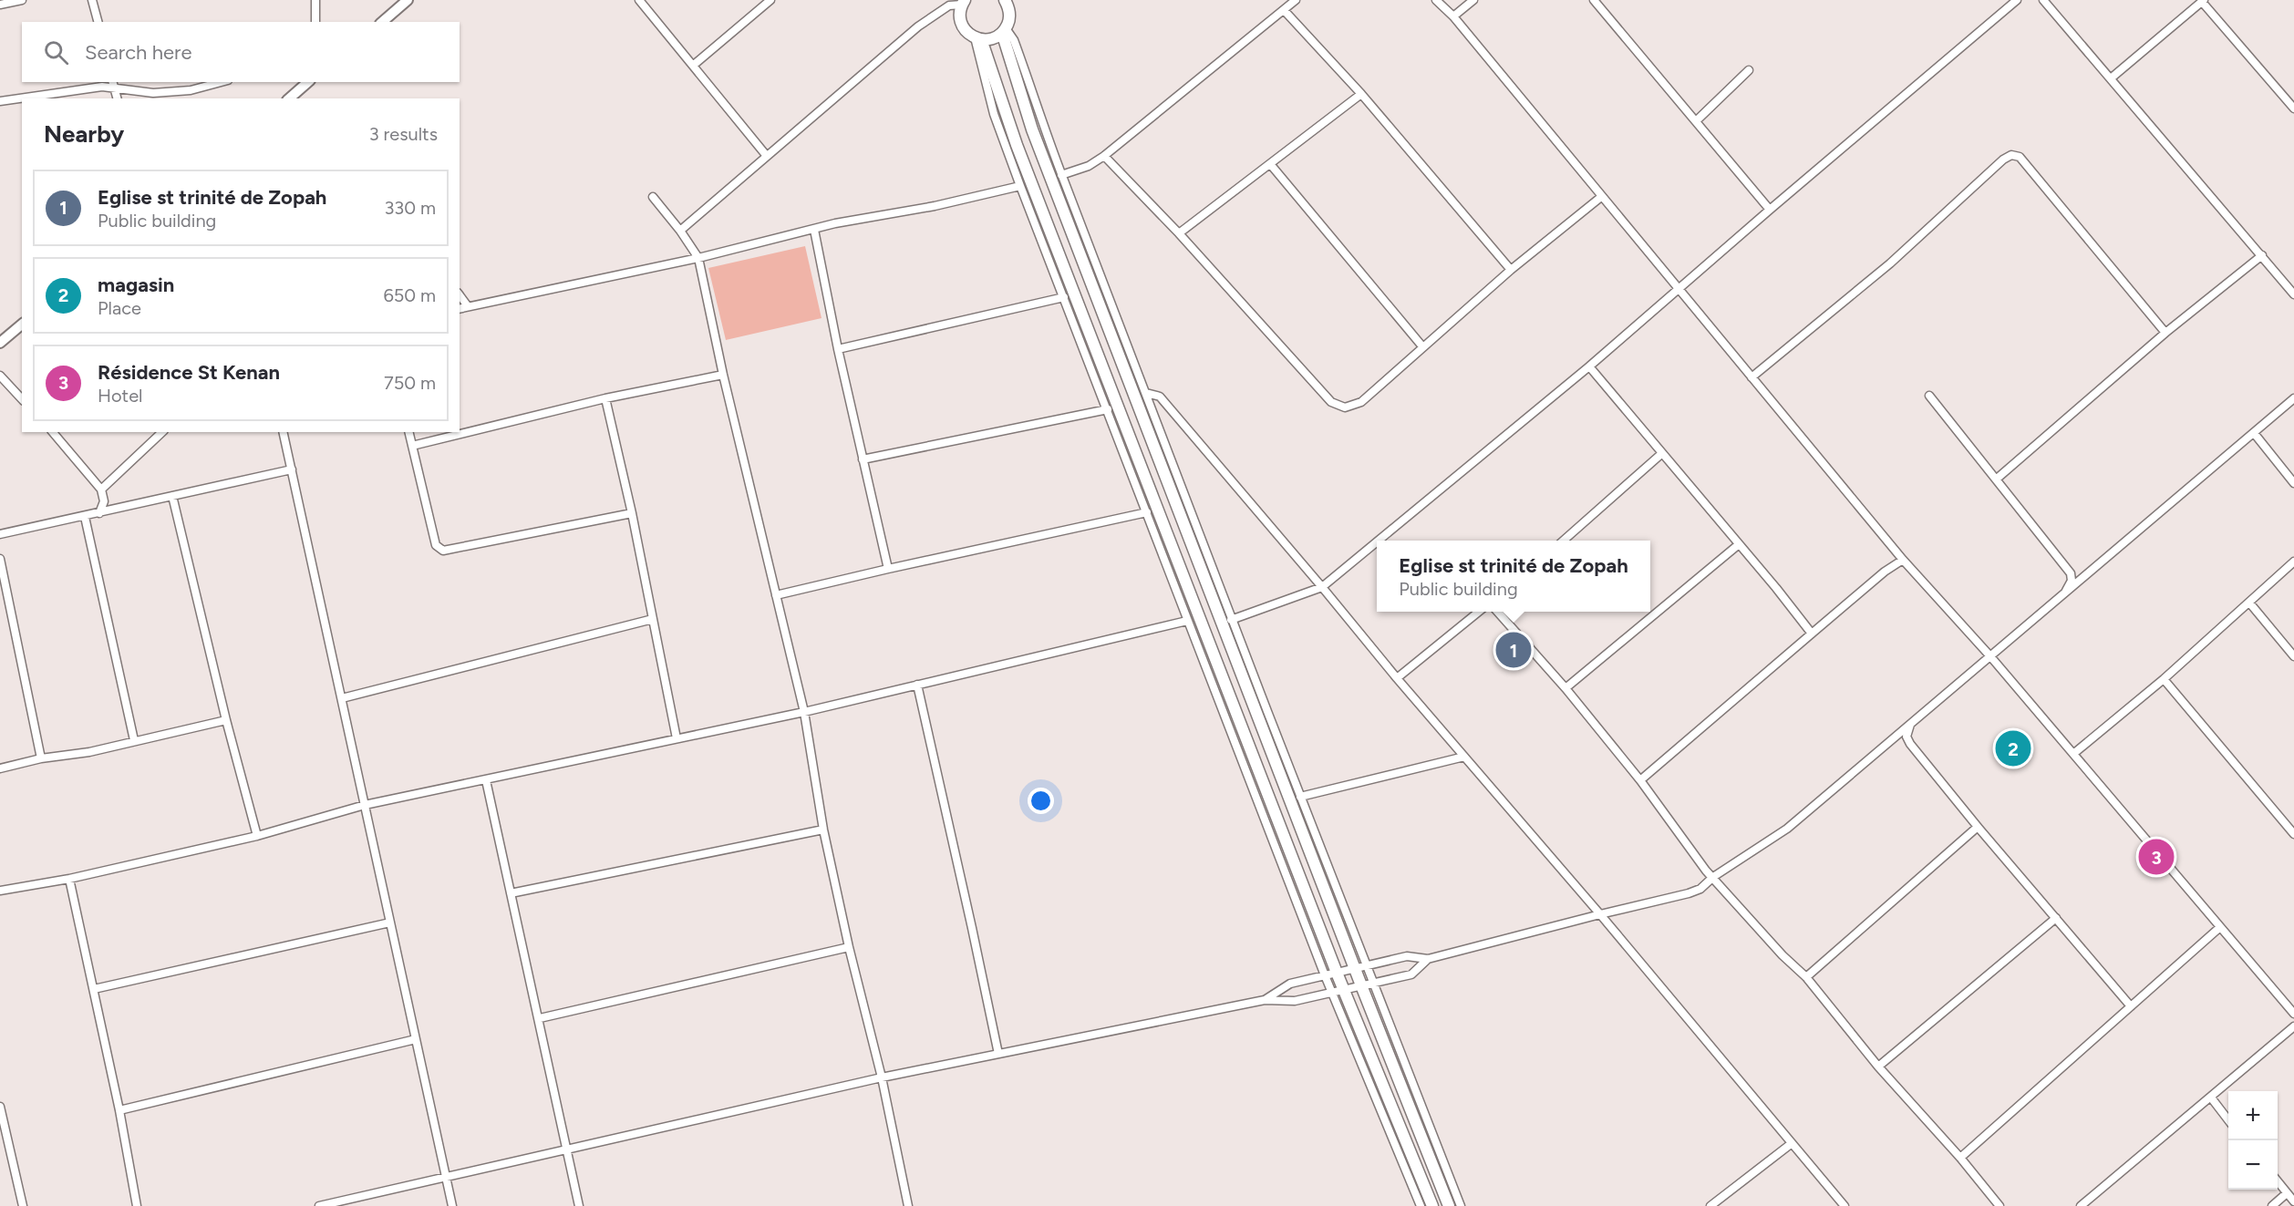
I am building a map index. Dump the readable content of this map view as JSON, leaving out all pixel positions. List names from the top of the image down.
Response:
{
  "page": {
    "search": "Search here",
    "heading": ["Nearby", "3 results"],
    "list": [
      {
        "mark": "1",
        "name": "Eglise st trinité de Zopah",
        "note": "Public building",
        "value": "330 m"
      },
      {
        "mark": "2",
        "name": "magasin",
        "note": "Place",
        "value": "650 m"
      },
      {
        "mark": "3",
        "name": "Résidence St Kenan",
        "note": "Hotel",
        "value": "750 m"
      }
    ],
    "popup": ["Eglise st trinité de Zopah", "Public building"],
    "pins": ["1", "2", "3"],
    "map_buttons": ["+", "−"]
  }
}
